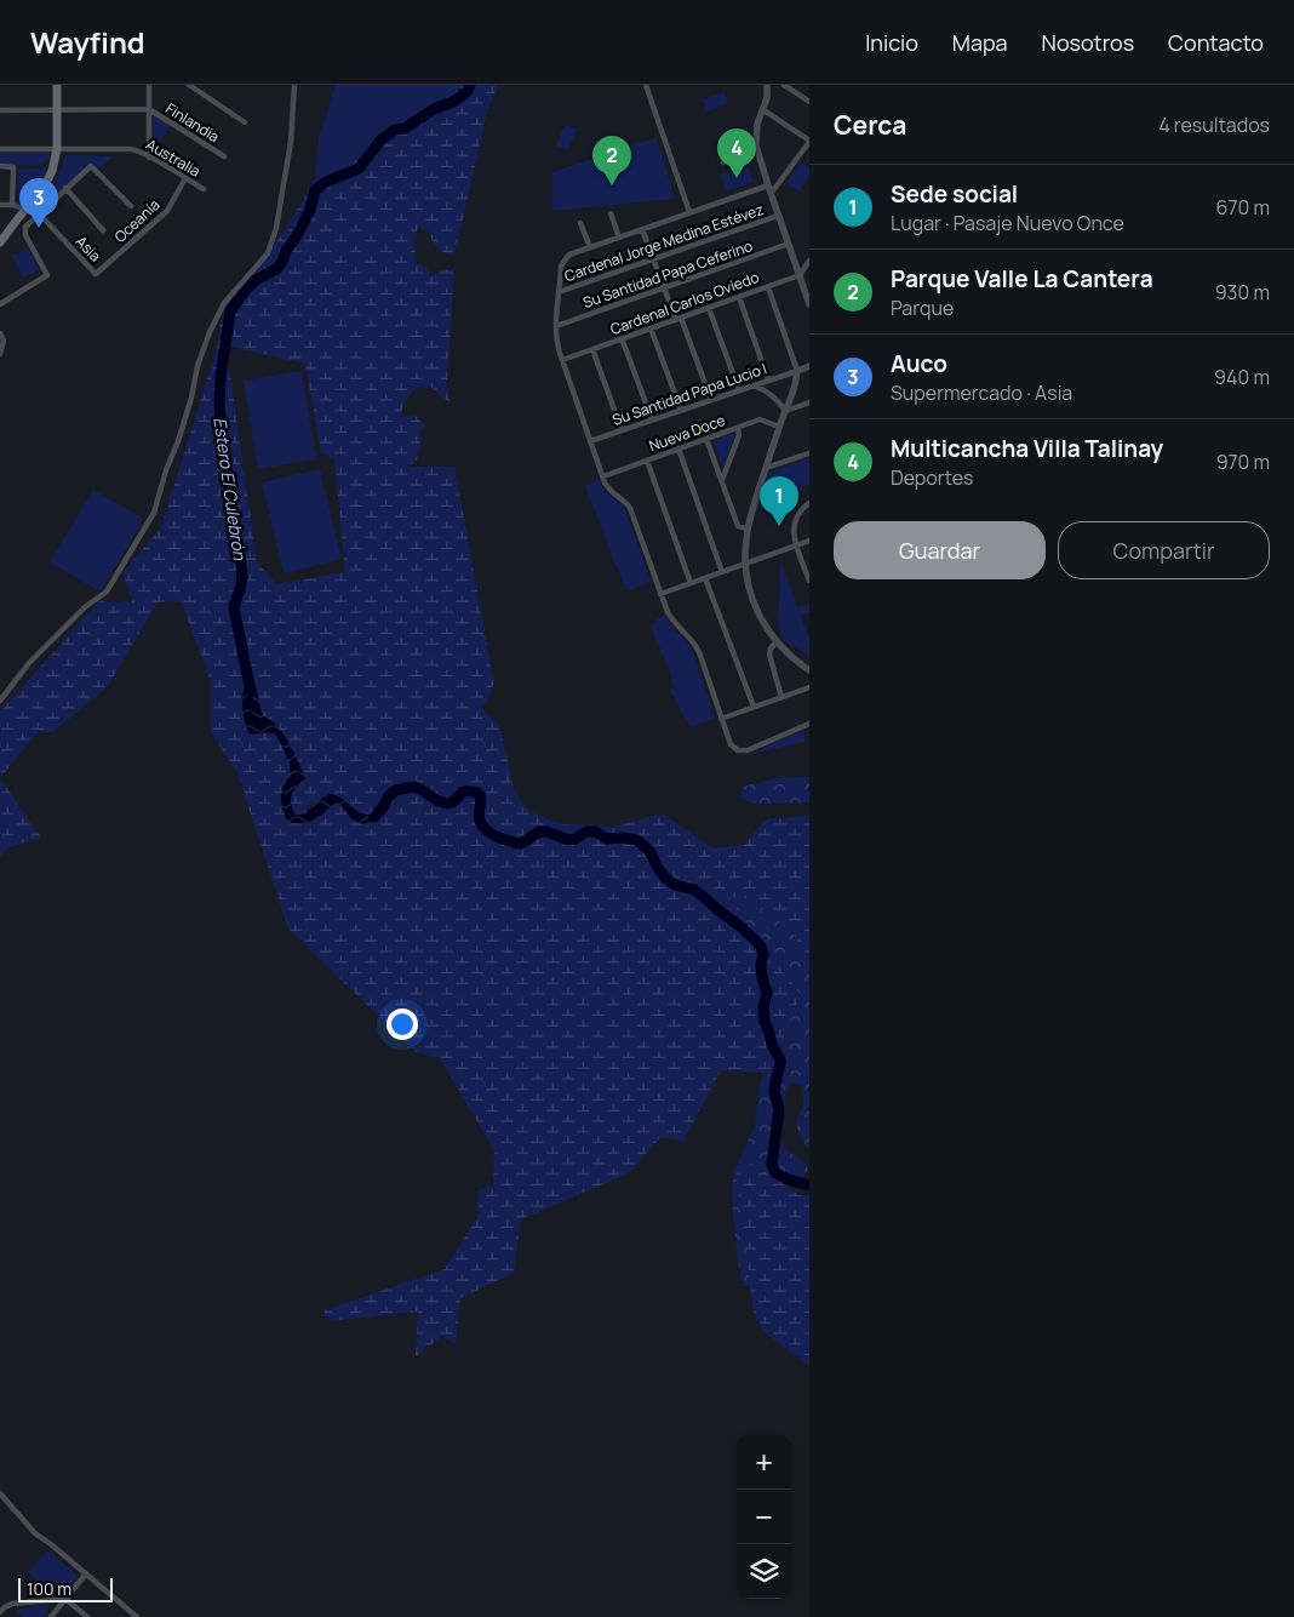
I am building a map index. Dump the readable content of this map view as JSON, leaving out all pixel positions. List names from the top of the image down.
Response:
{
  "streets": {
    "street": [
      "Finlandia",
      "Australia",
      "Oceanía",
      "Cardenal Jorge Medina Estévez",
      "Asia",
      "Su Santidad Papa Ceferino",
      "Cardenal Carlos Oviedo",
      "Su Santidad Papa Lucio I",
      "Nueva Doce"
    ]
  },
  "crossings": [
    ["Australia", "Oceanía"],
    ["Oceanía", "Asia"]
  ],
  "water": ["Estero El Culebrón"],
  "scale_bar": "100 m",
  "page": {
    "header": "Wayfind",
    "nav": [
      "Inicio",
      "Mapa",
      "Nosotros",
      "Contacto"
    ],
    "heading": ["Cerca", "4 resultados"],
    "pins": [
      "4",
      "2",
      "3",
      "1"
    ],
    "list": [
      {
        "mark": "1",
        "name": "Sede social",
        "note": "Lugar · Pasaje Nuevo Once",
        "value": "670 m"
      },
      {
        "mark": "2",
        "name": "Parque Valle La Cantera",
        "note": "Parque",
        "value": "930 m"
      },
      {
        "mark": "3",
        "name": "Auco",
        "note": "Supermercado · Asia",
        "value": "940 m"
      },
      {
        "mark": "4",
        "name": "Multicancha Villa Talinay",
        "note": "Deportes",
        "value": "970 m"
      }
    ],
    "buttons": ["Guardar", "Compartir"],
    "map_buttons": ["+", "−"],
    "scale": "100 m"
  }
}
